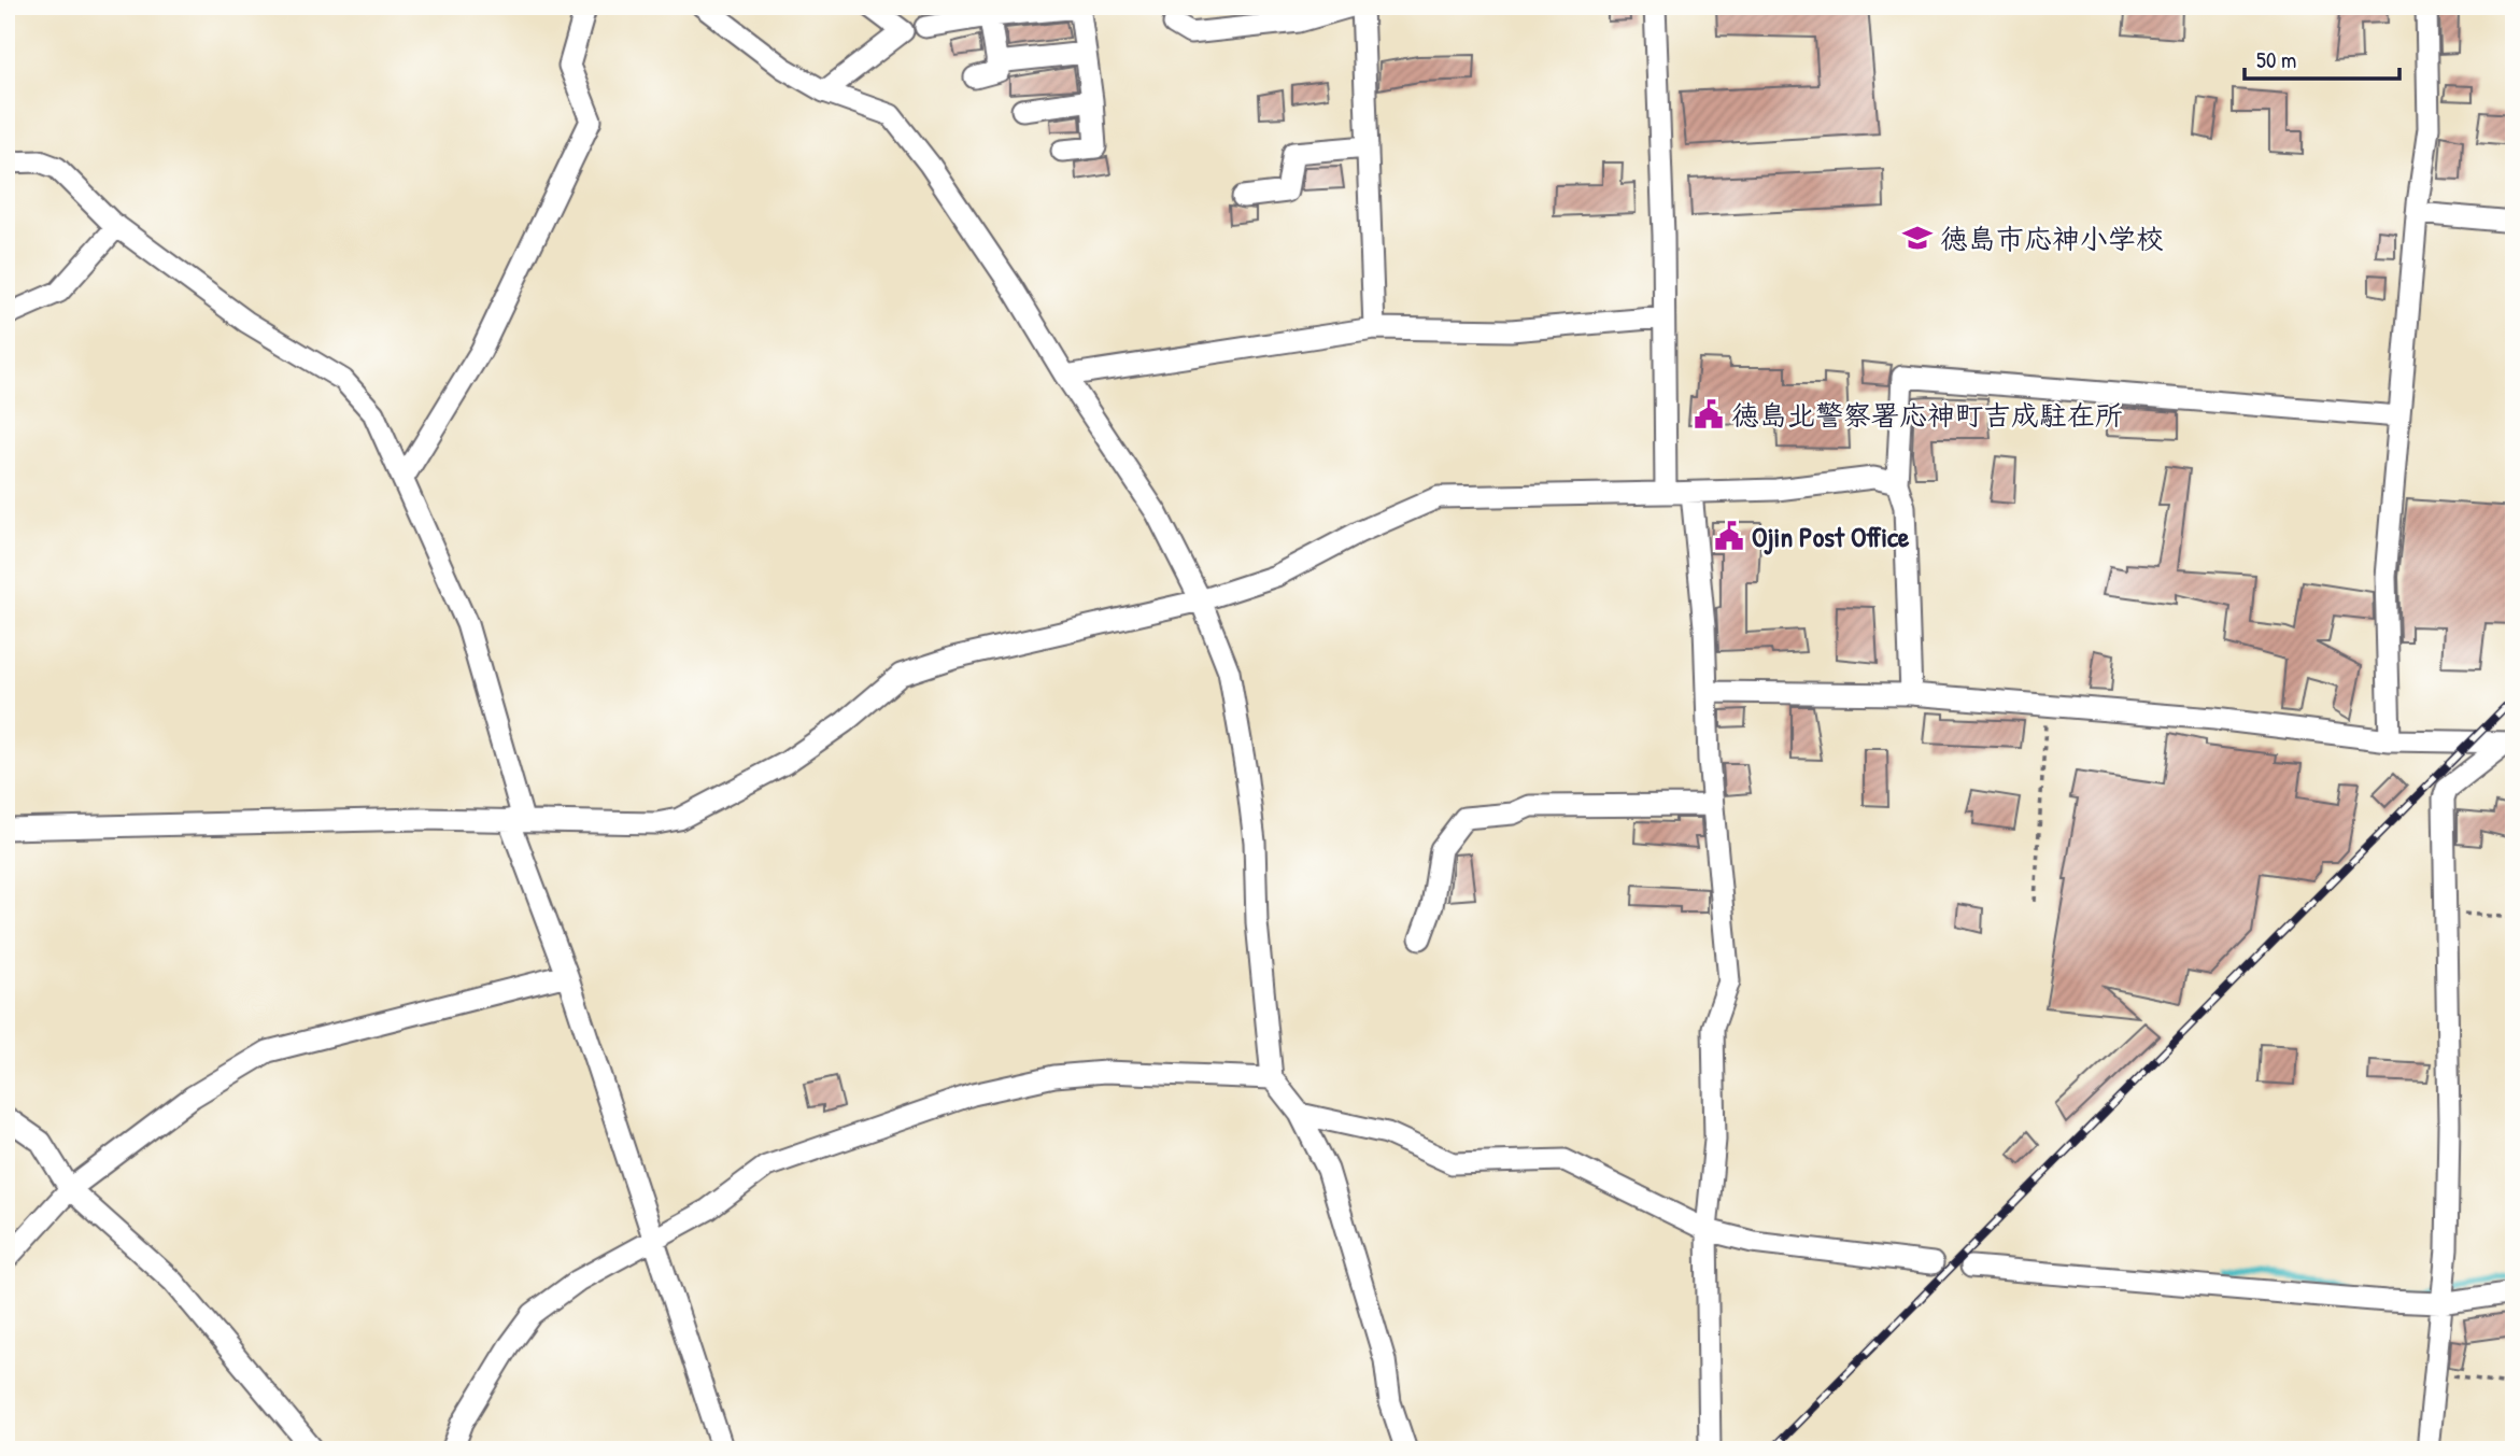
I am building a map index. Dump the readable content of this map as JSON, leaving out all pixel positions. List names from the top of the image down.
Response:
{
  "places": {
    "school or university": ["徳島市応神小学校"],
    "public building": ["徳島北警察署応神町吉成駐在所", "Ojin Post Office"]
  },
  "scale_bar": "50 m"
}
